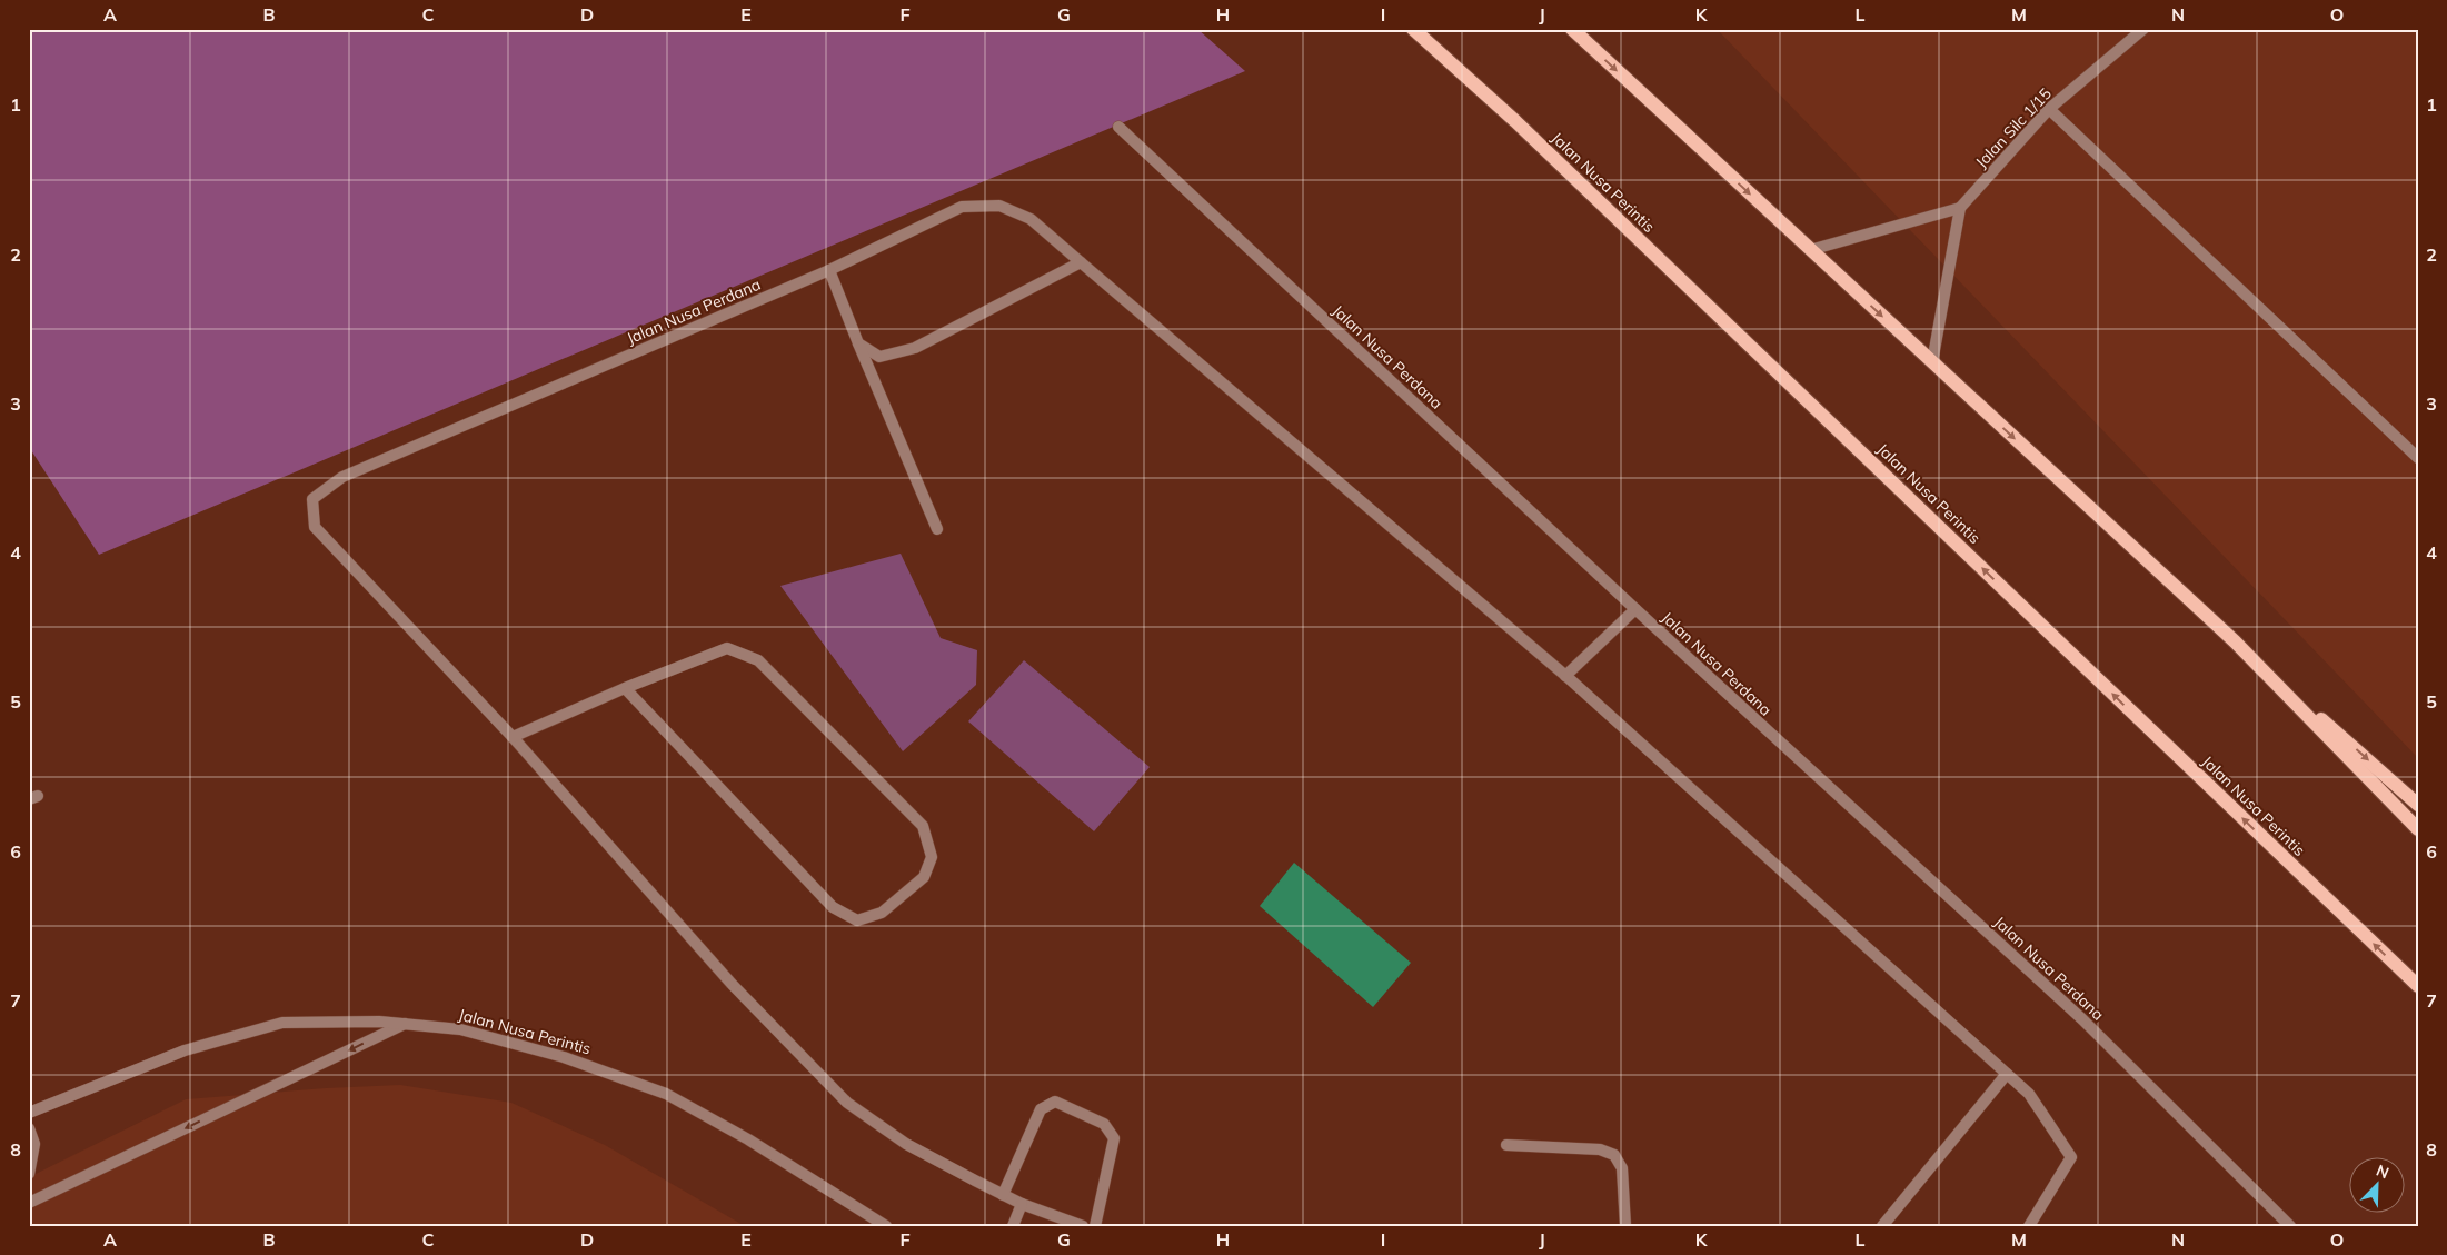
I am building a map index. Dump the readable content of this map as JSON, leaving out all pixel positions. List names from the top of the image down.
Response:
{
  "streets": {
    "main road": ["Jalan Nusa Perintis"],
    "street": ["Jalan Silc 1/15", "Jalan Nusa Perdana"]
  },
  "north": "top right",
  "grid": {
    "columns": [
      "A",
      "B",
      "C",
      "D",
      "E",
      "F",
      "G",
      "H",
      "I",
      "J",
      "K",
      "L",
      "M",
      "N",
      "O"
    ],
    "rows": [
      "1",
      "2",
      "3",
      "4",
      "5",
      "6",
      "7",
      "8"
    ]
  }
}
